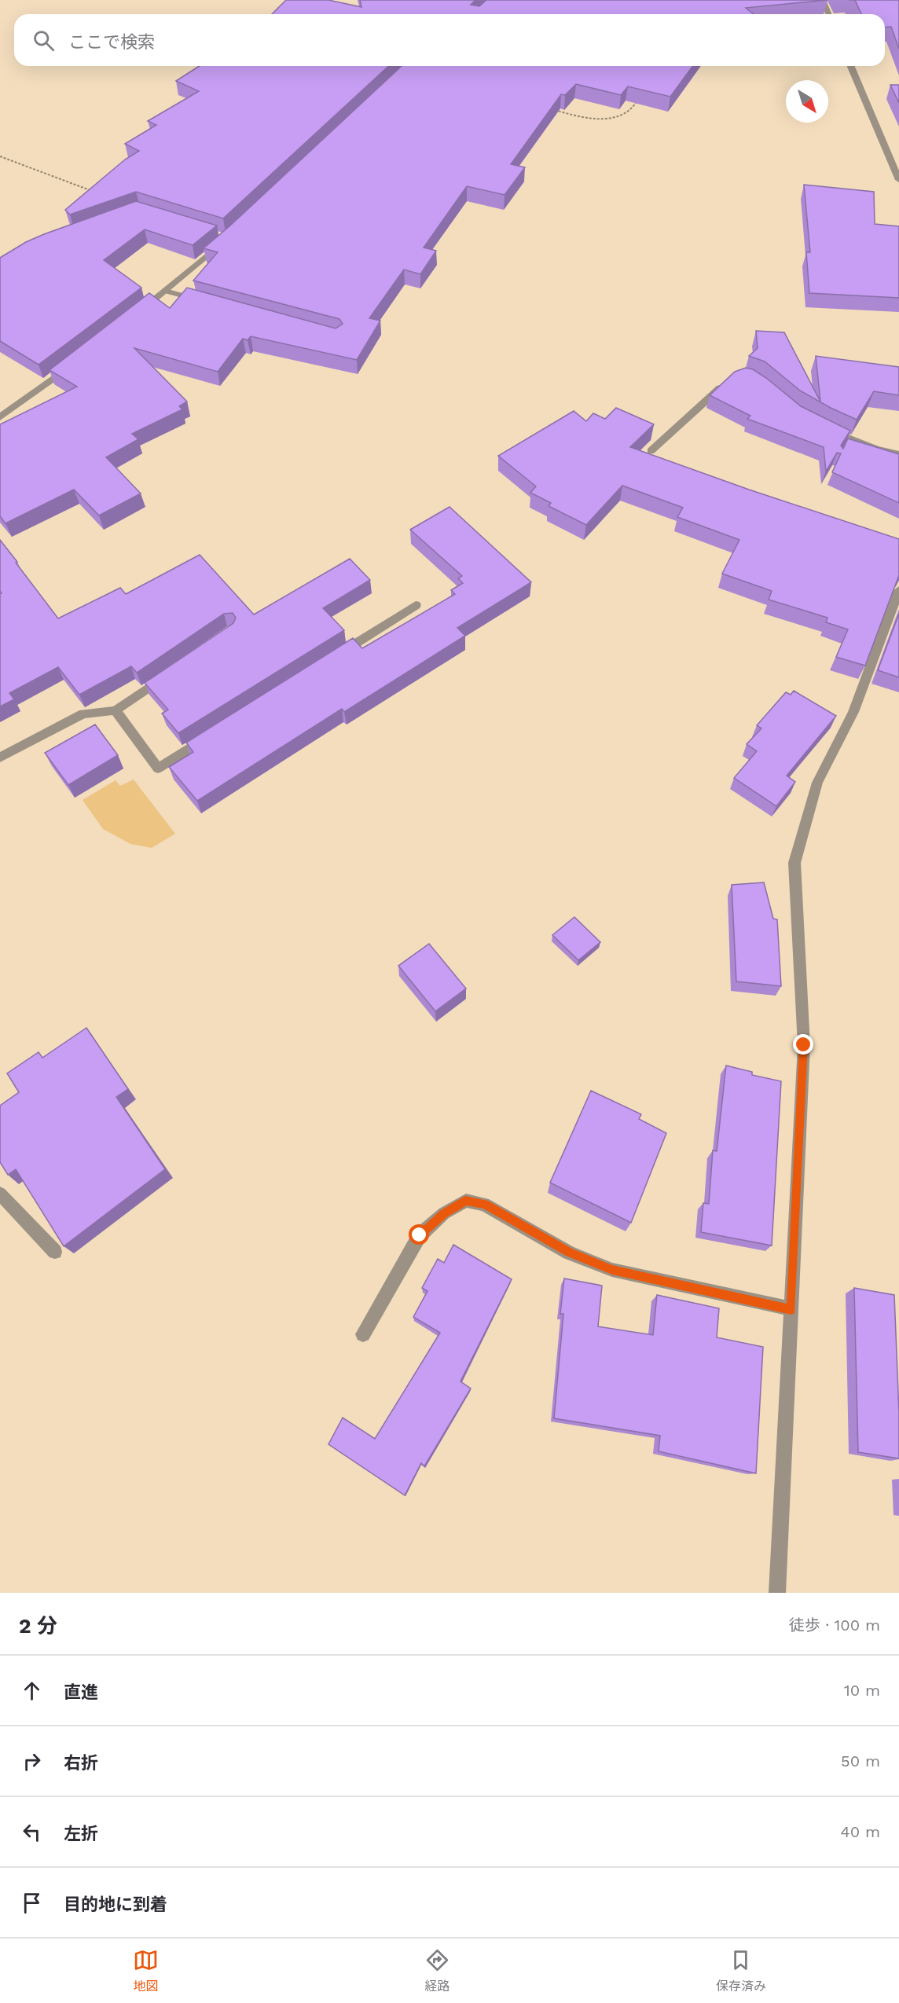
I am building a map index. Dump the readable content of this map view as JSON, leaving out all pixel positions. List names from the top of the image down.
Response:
{
  "north": "bottom right",
  "page": {
    "search": "ここで検索",
    "heading": ["2 分", "徒歩 · 100 m"],
    "list": [
      ["直進", "10 m"],
      ["右折", "50 m"],
      ["左折", "40 m"],
      "目的地に到着"
    ],
    "nav": ["地図", "経路", "保存済み"]
  }
}
